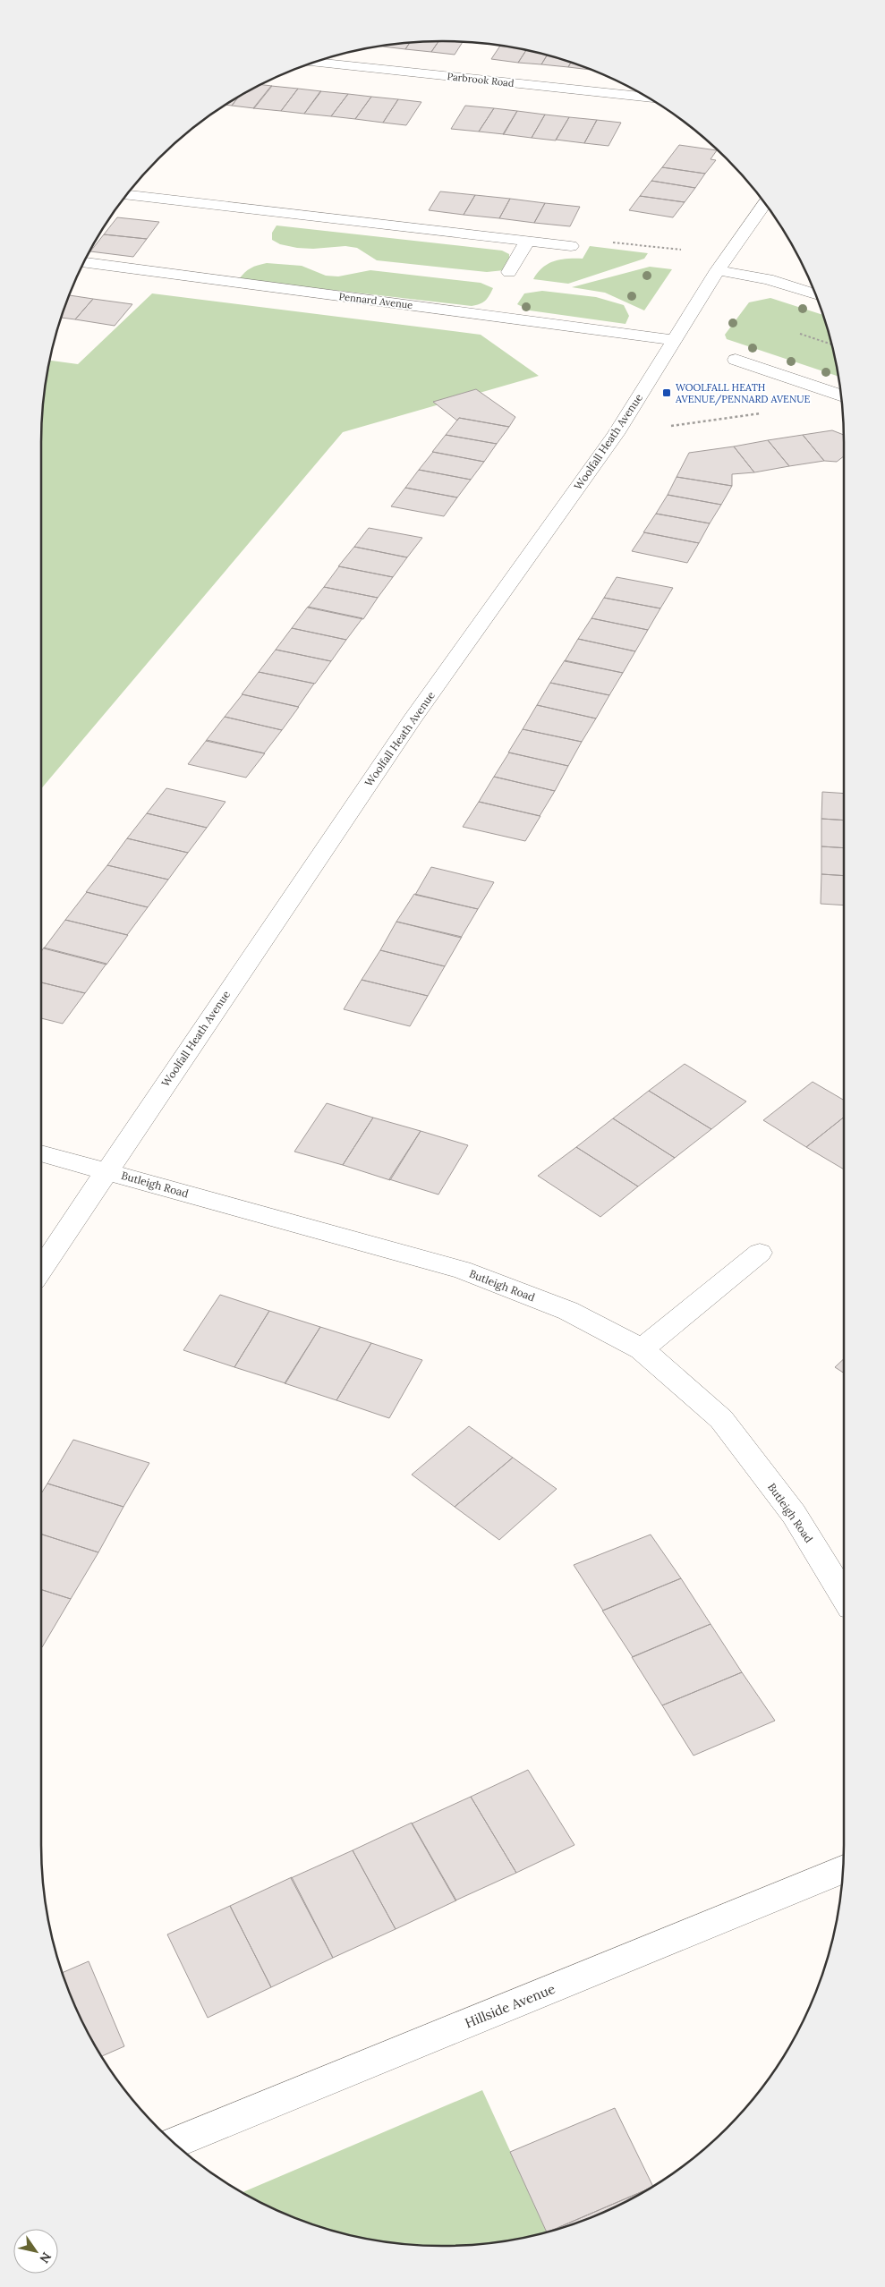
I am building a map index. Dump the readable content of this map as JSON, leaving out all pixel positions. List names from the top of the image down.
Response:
{
  "streets": {
    "street": [
      "Parbrook Road",
      "Pennard Avenue",
      "Woolfall Heath Avenue",
      "Butleigh Road",
      "Hillside Avenue"
    ]
  },
  "crossings": [
    ["Pennard Avenue", "Woolfall Heath Avenue"],
    ["Woolfall Heath Avenue", "Butleigh Road"]
  ],
  "places": {
    "transit": ["WOOLFALL HEATH AVENUE/PENNARD AVENUE"]
  },
  "north": "bottom right"
}
